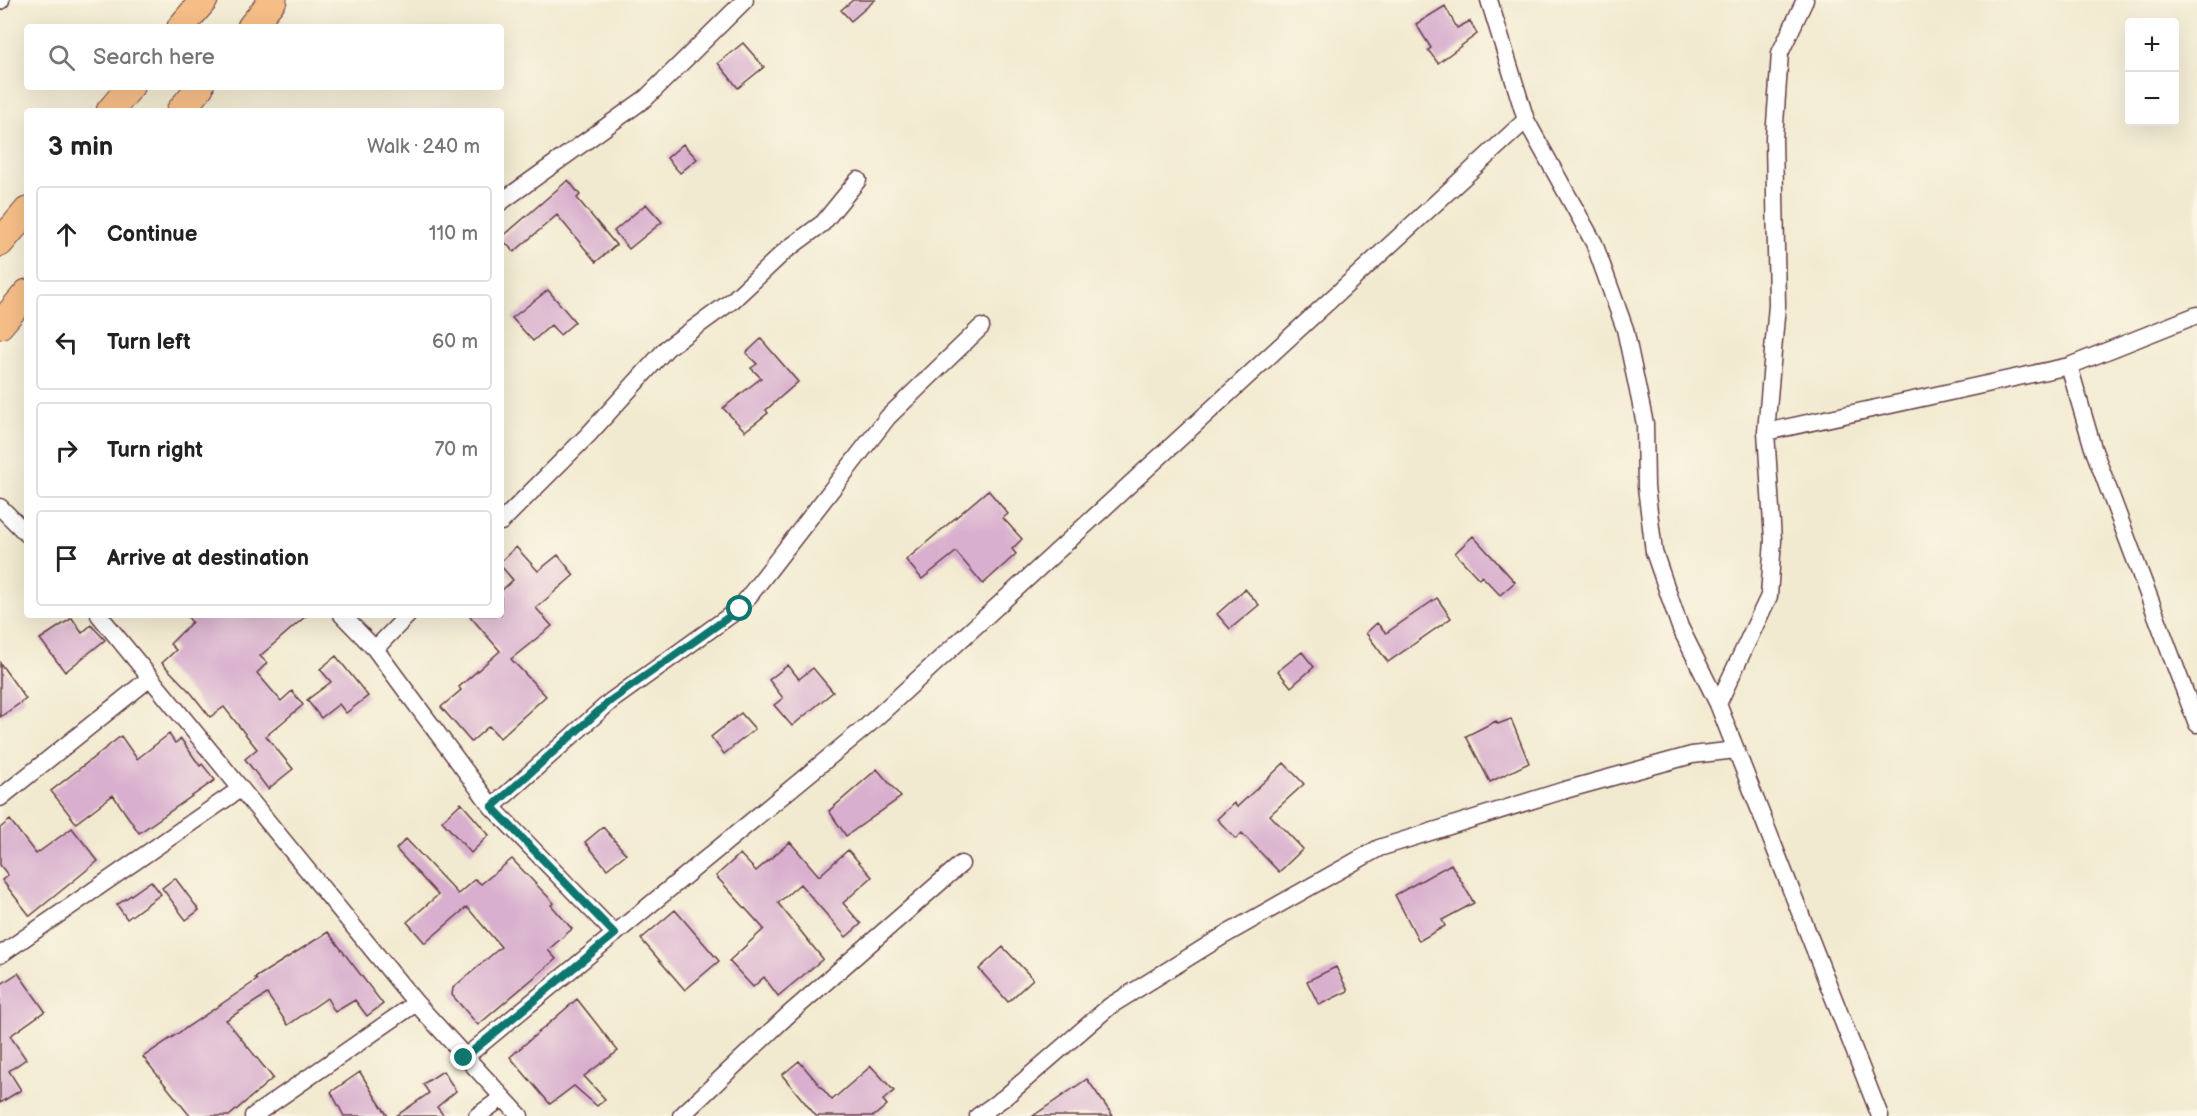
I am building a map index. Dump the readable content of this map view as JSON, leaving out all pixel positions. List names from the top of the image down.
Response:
{
  "page": {
    "map_buttons": ["+", "−"],
    "search": "Search here",
    "heading": ["3 min", "Walk · 240 m"],
    "list": [
      ["Continue", "110 m"],
      ["Turn left", "60 m"],
      ["Turn right", "70 m"],
      "Arrive at destination"
    ]
  }
}
